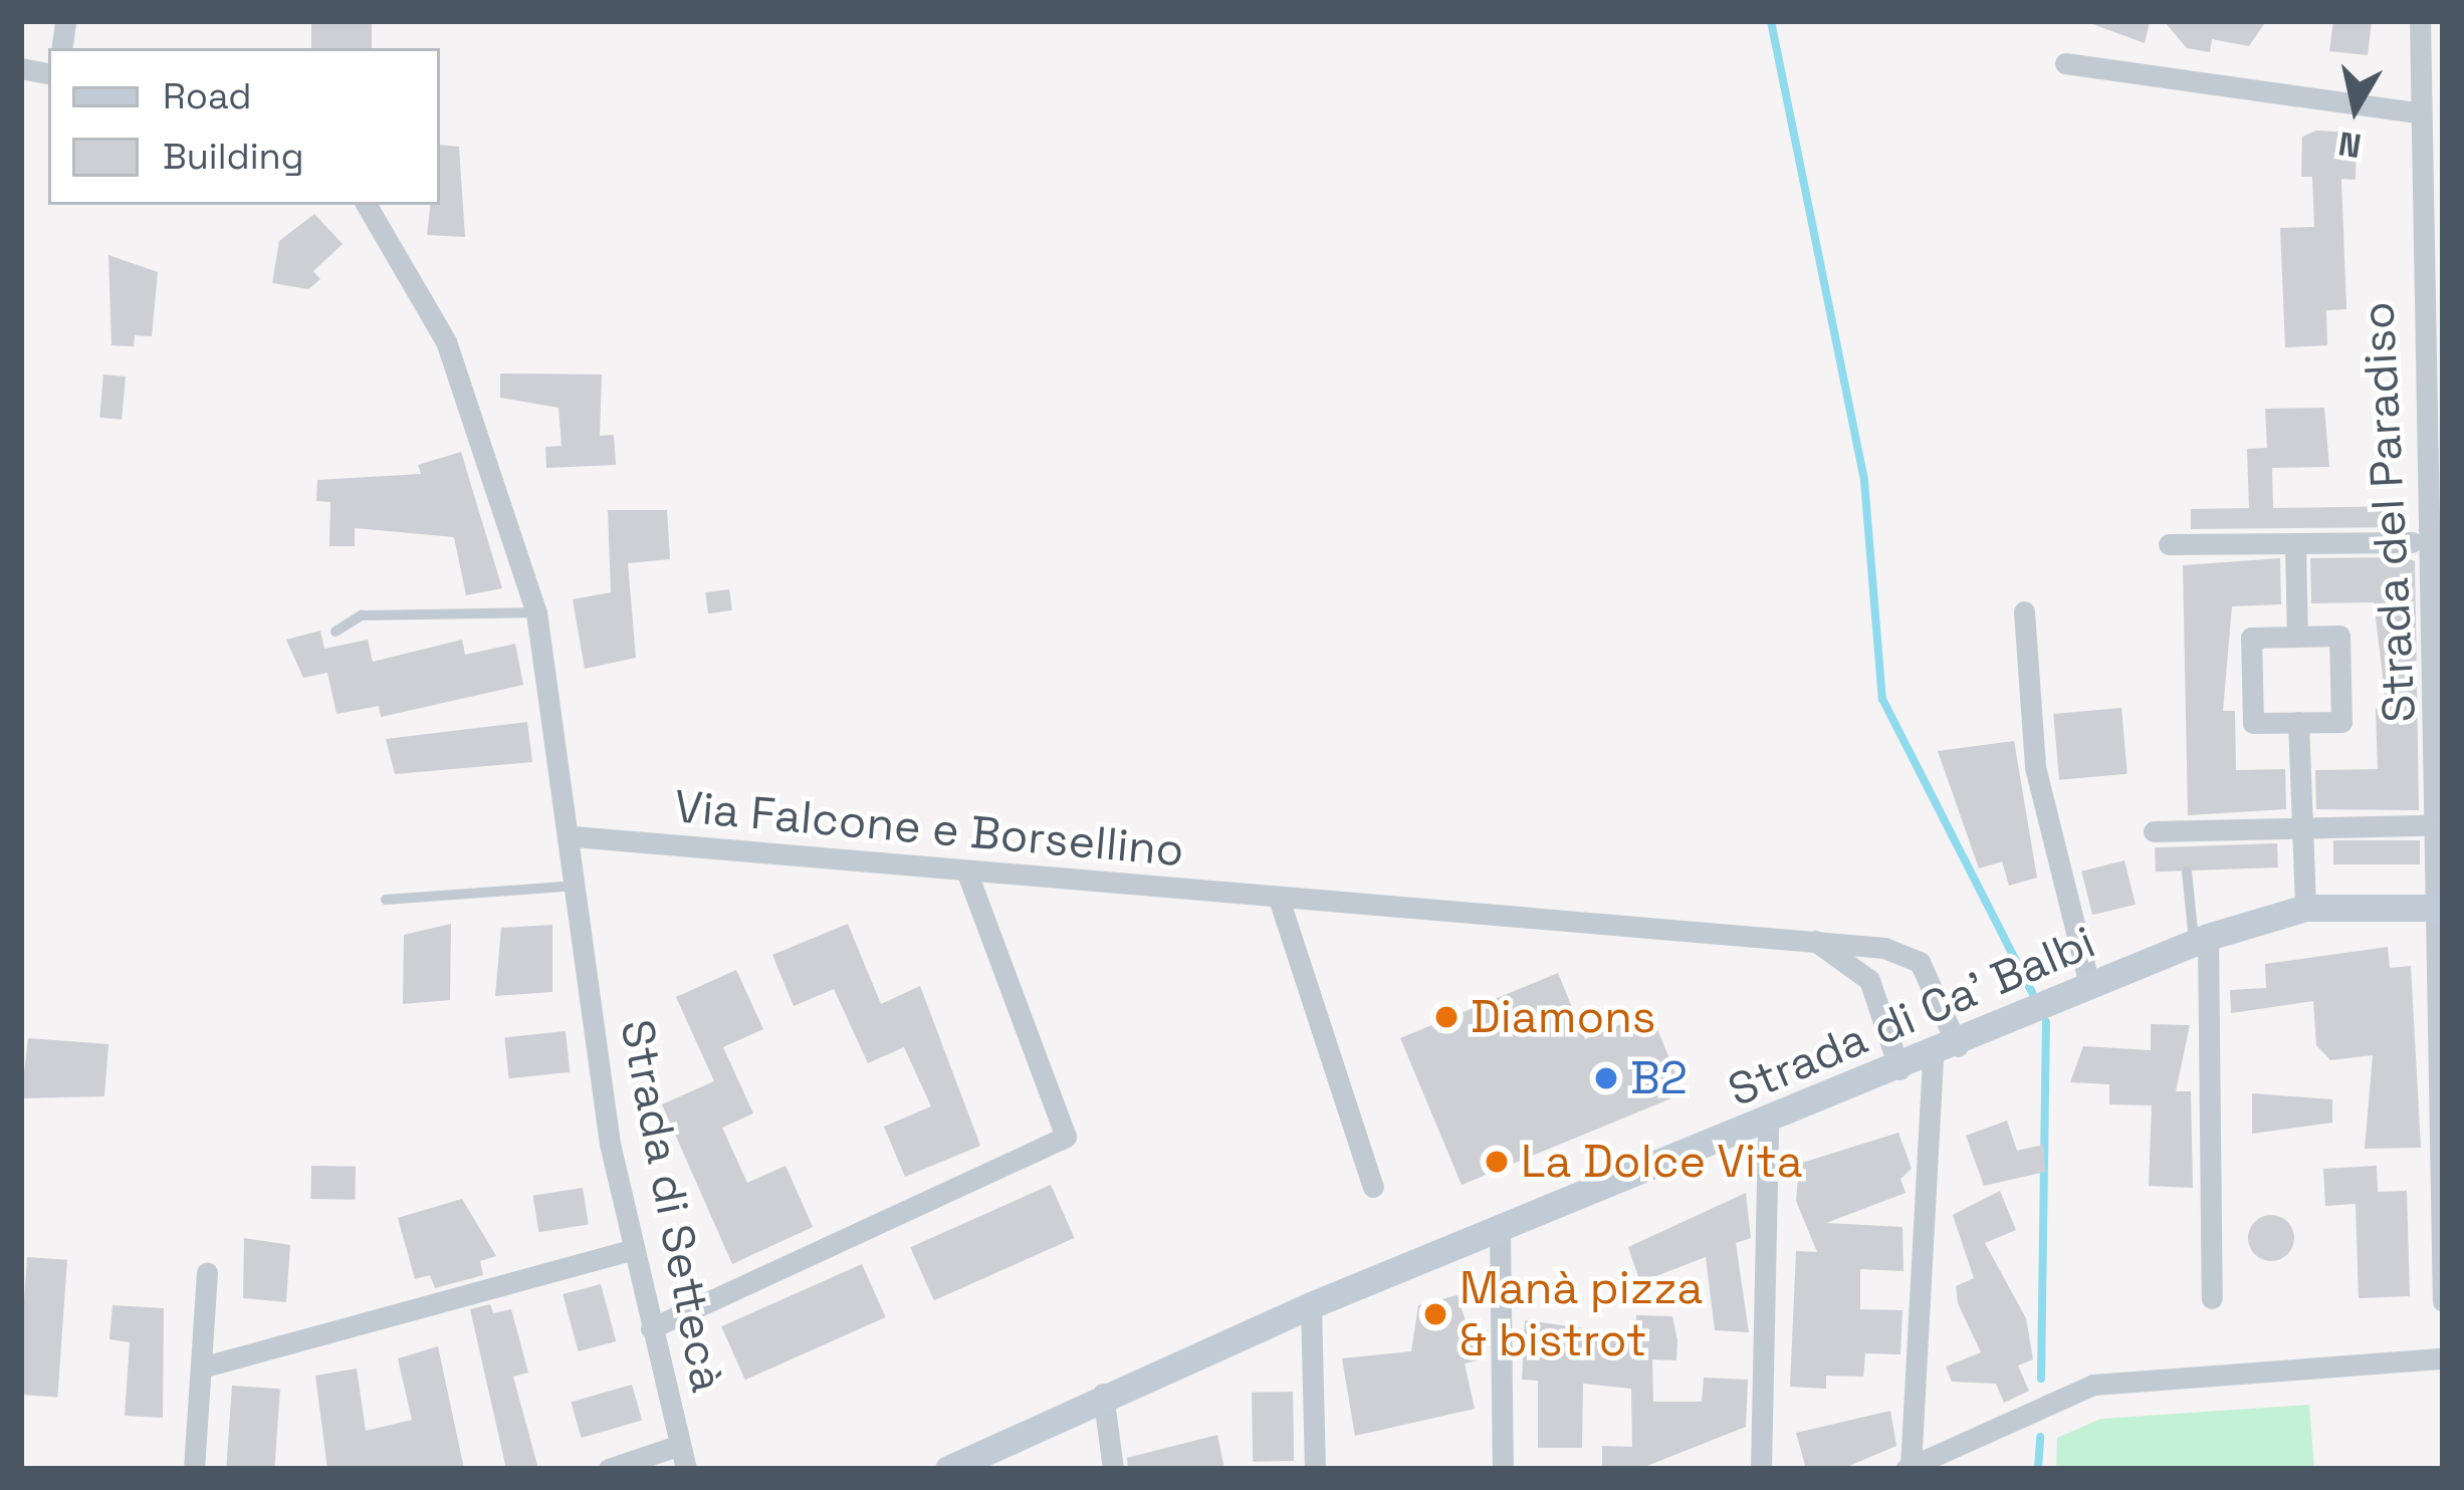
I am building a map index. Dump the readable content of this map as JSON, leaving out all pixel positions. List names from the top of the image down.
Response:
{
  "streets": {
    "main road": ["Strada di Ca' Balbi"],
    "street": ["Strada del Paradiso", "Via Falcone e Borsellino", "Strada di Settecà"]
  },
  "crossings": [
    ["Strada del Paradiso", "Strada di Ca' Balbi"],
    ["Via Falcone e Borsellino", "Strada di Ca' Balbi"],
    ["Via Falcone e Borsellino", "Strada di Settecà"]
  ],
  "places": [
    "Diamons",
    "B2",
    "La Dolce Vita",
    "Manà pizza & bistrot"
  ],
  "legend": ["Road", "Building"],
  "north": "bottom"
}
